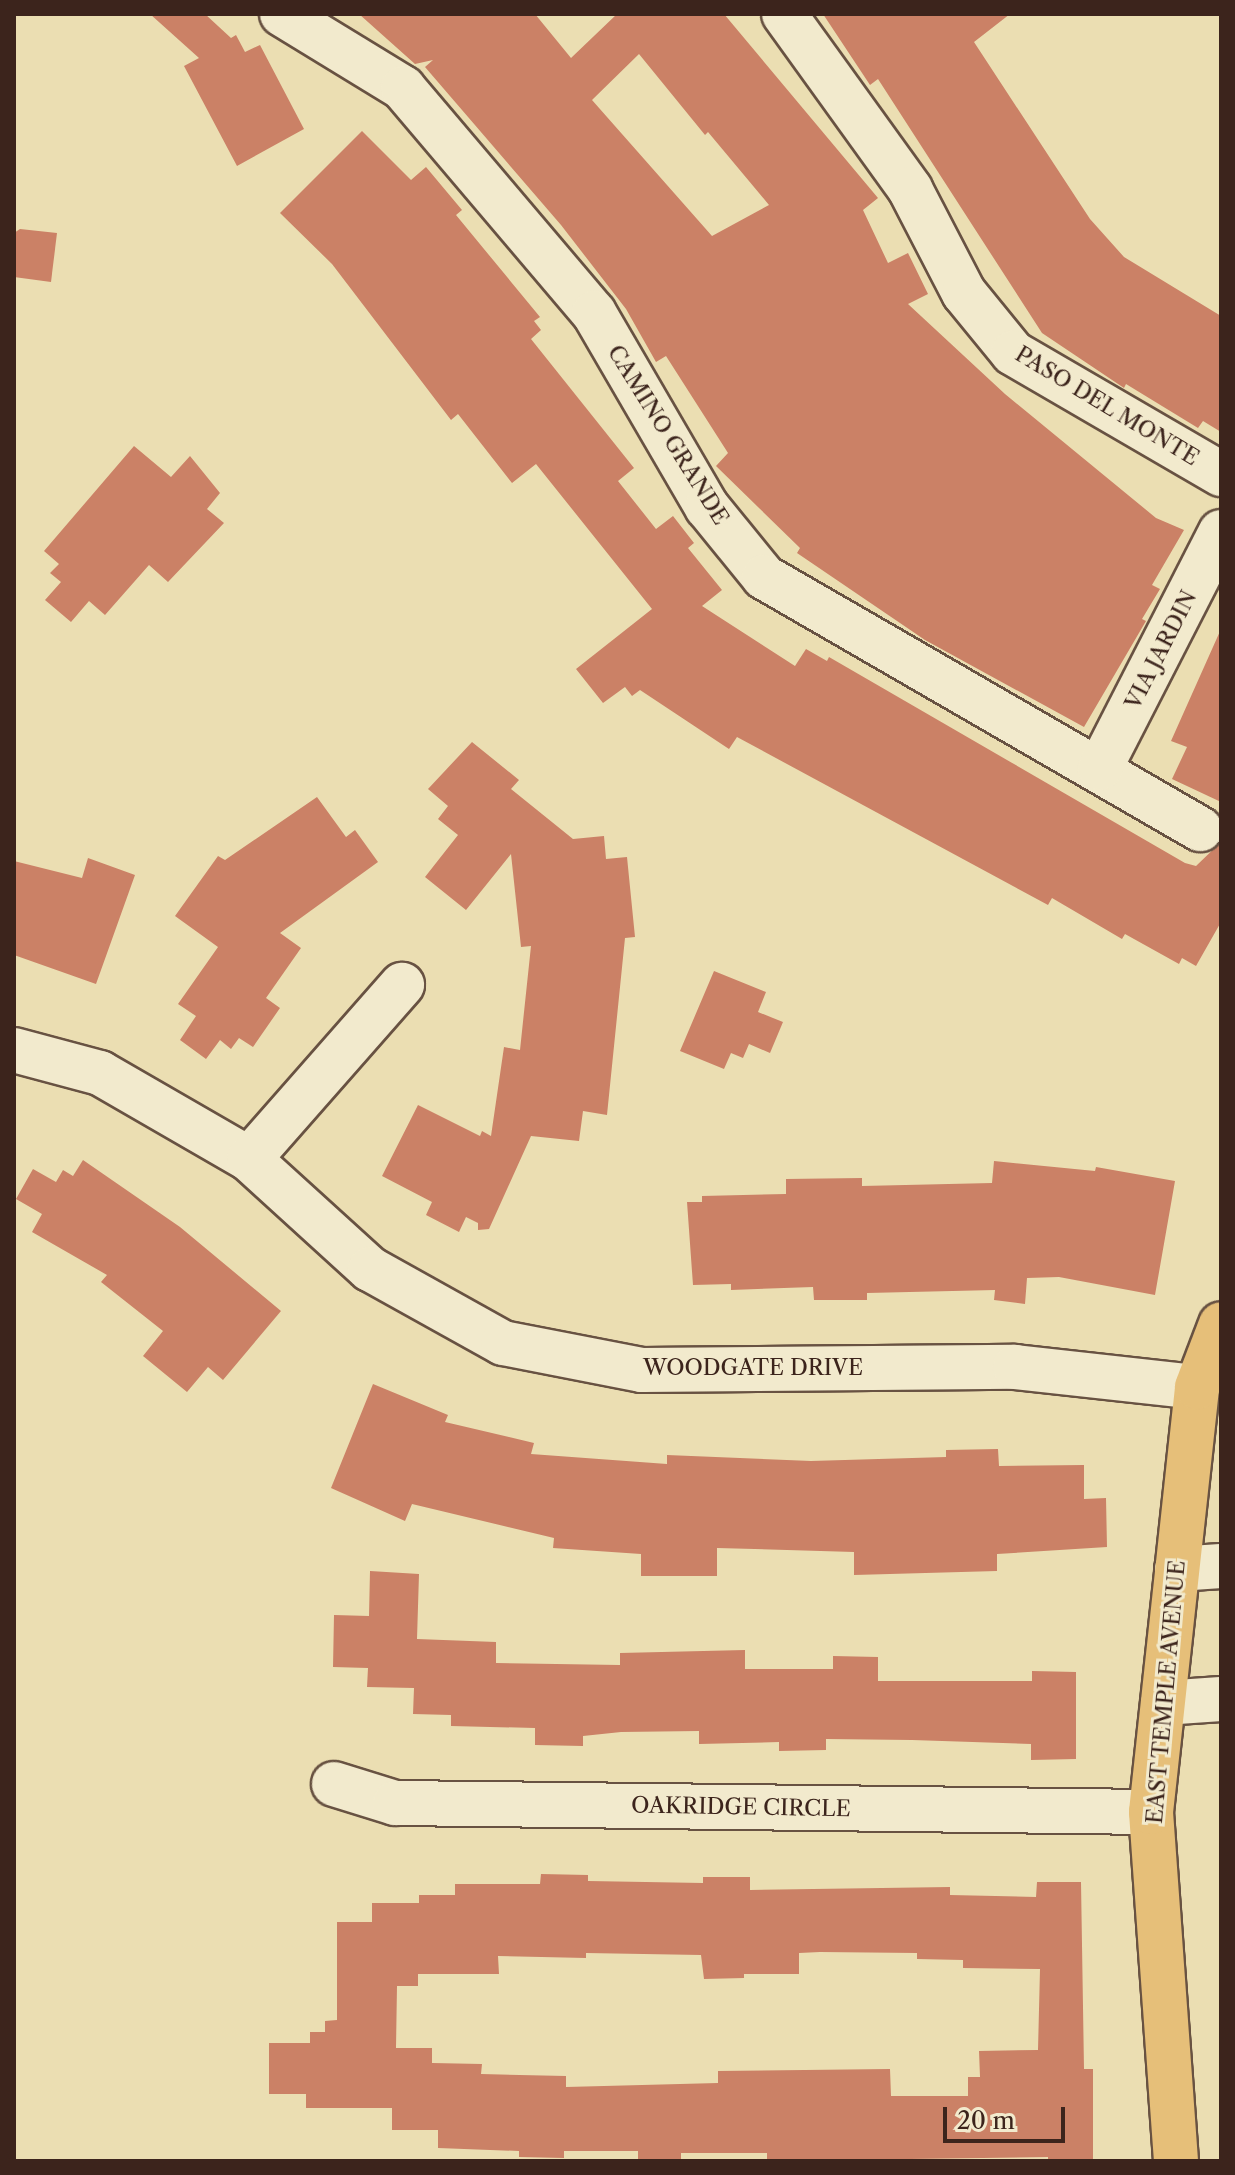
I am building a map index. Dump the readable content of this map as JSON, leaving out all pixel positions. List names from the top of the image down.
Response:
{
  "streets": {
    "main road": ["EAST TEMPLE AVENUE"],
    "street": [
      "PASO DEL MONTE",
      "CAMINO GRANDE",
      "VIA JARDIN",
      "WOODGATE DRIVE",
      "OAKRIDGE CIRCLE"
    ]
  },
  "crossings": [
    ["CAMINO GRANDE", "VIA JARDIN"],
    ["WOODGATE DRIVE", "EAST TEMPLE AVENUE"],
    ["EAST TEMPLE AVENUE", "OAKRIDGE CIRCLE"]
  ],
  "scale_bar": "20 m"
}
